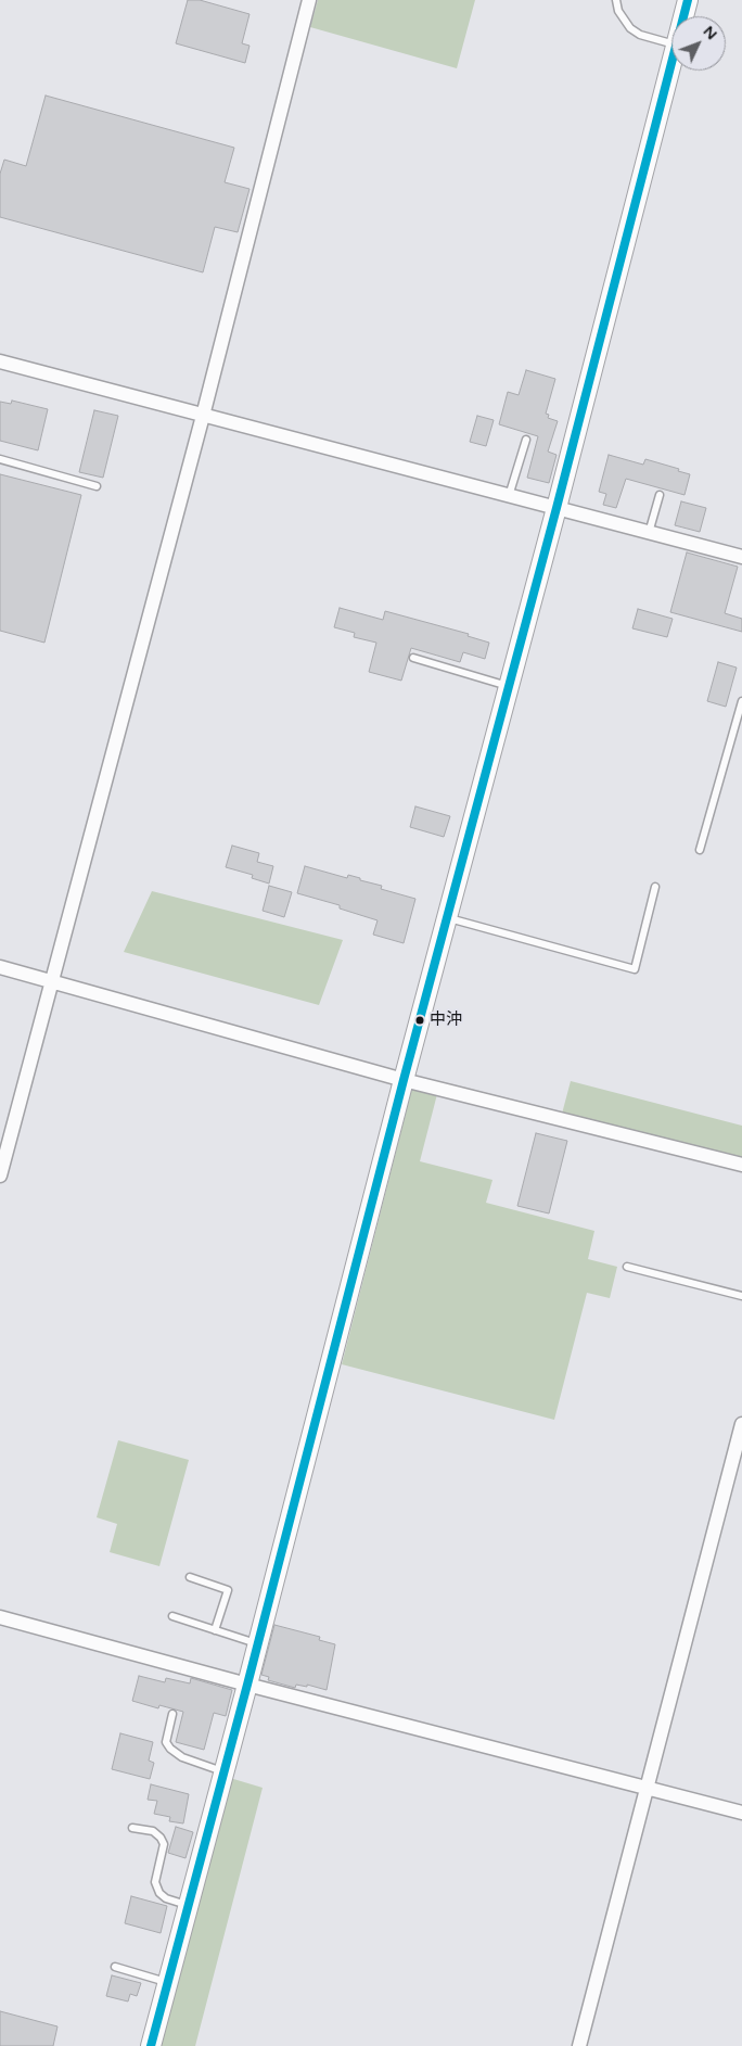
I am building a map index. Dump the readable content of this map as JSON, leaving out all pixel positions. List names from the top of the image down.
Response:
{
  "places": ["中沖"],
  "north": "top right"
}
